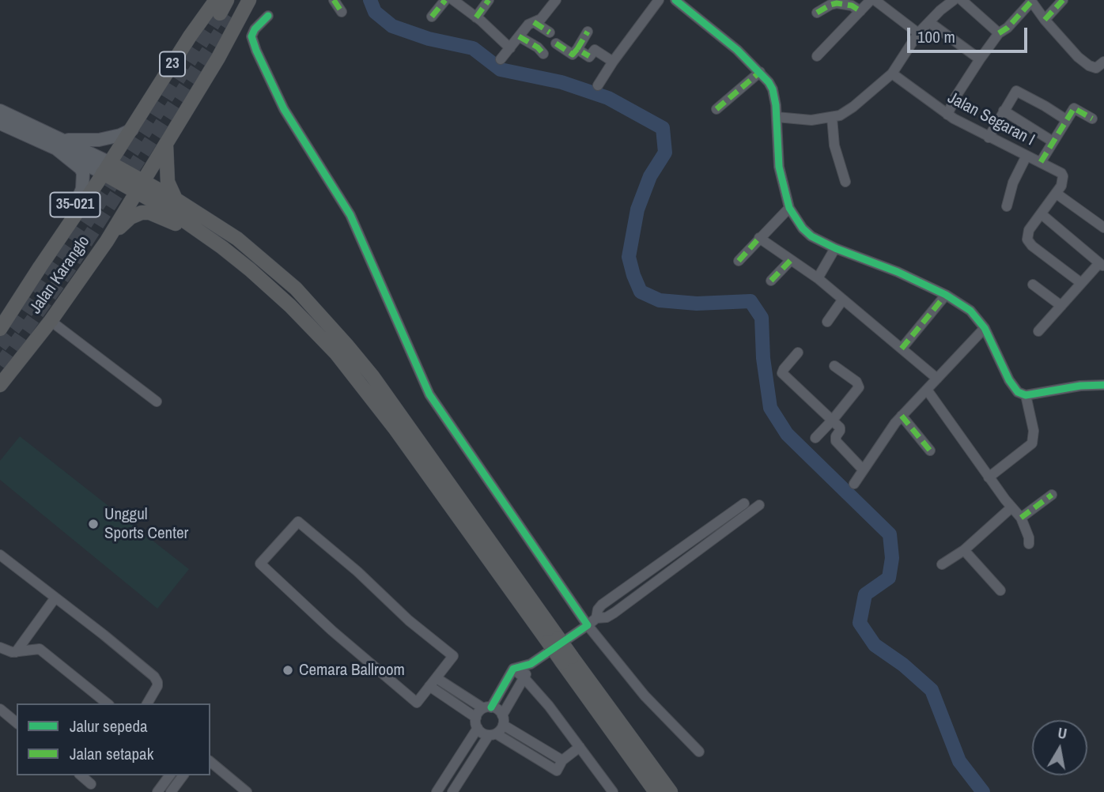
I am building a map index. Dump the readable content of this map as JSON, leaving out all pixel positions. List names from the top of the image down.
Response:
{
  "streets": {
    "highway": ["23", "Jalan Karanglo"],
    "main road": ["35-021"],
    "street": ["Jalan Segaran I"]
  },
  "crossings": [
    ["23", "35-021"],
    ["23", "Jalan Karanglo"],
    ["35-021", "Jalan Karanglo"]
  ],
  "places": ["Unggul Sports Center", "Cemara Ballroom"],
  "legend": ["Jalur sepeda", "Jalan setapak"],
  "scale_bar": "100 m",
  "north": "top"
}
